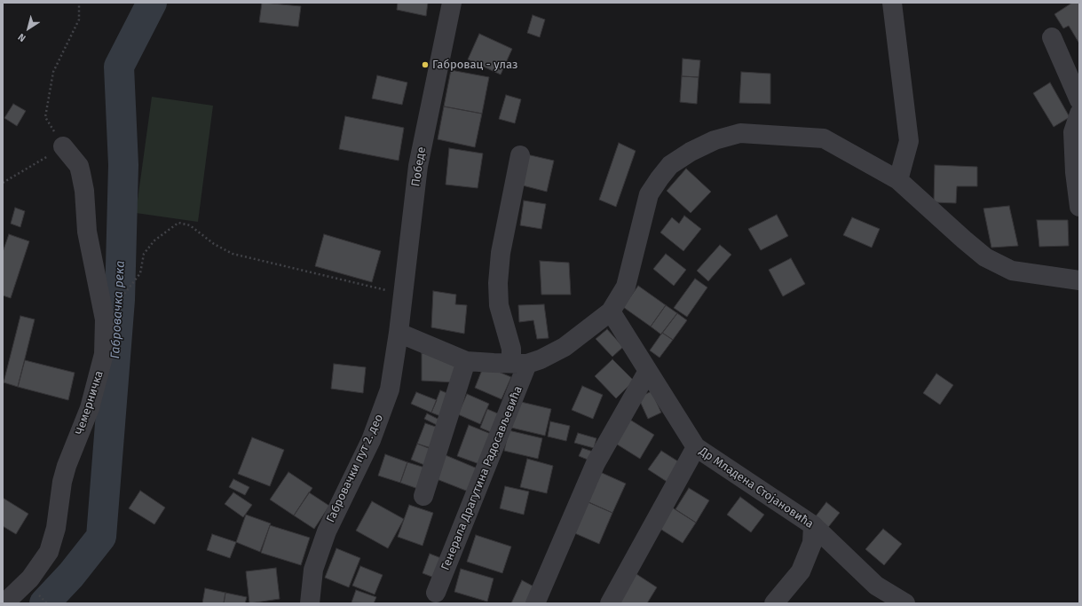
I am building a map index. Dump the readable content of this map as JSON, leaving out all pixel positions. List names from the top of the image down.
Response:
{
  "streets": {
    "street": [
      "Победе",
      "Чемерничка",
      "Габровачки пут 2. део",
      "Генерала Драгутина Радосављевића",
      "Др Младена Стојановића"
    ]
  },
  "crossings": [
    ["Победе", "Габровачки пут 2. део"]
  ],
  "water": ["Габровачка река"],
  "places": ["Габровац - улаз"],
  "north": "bottom left"
}
